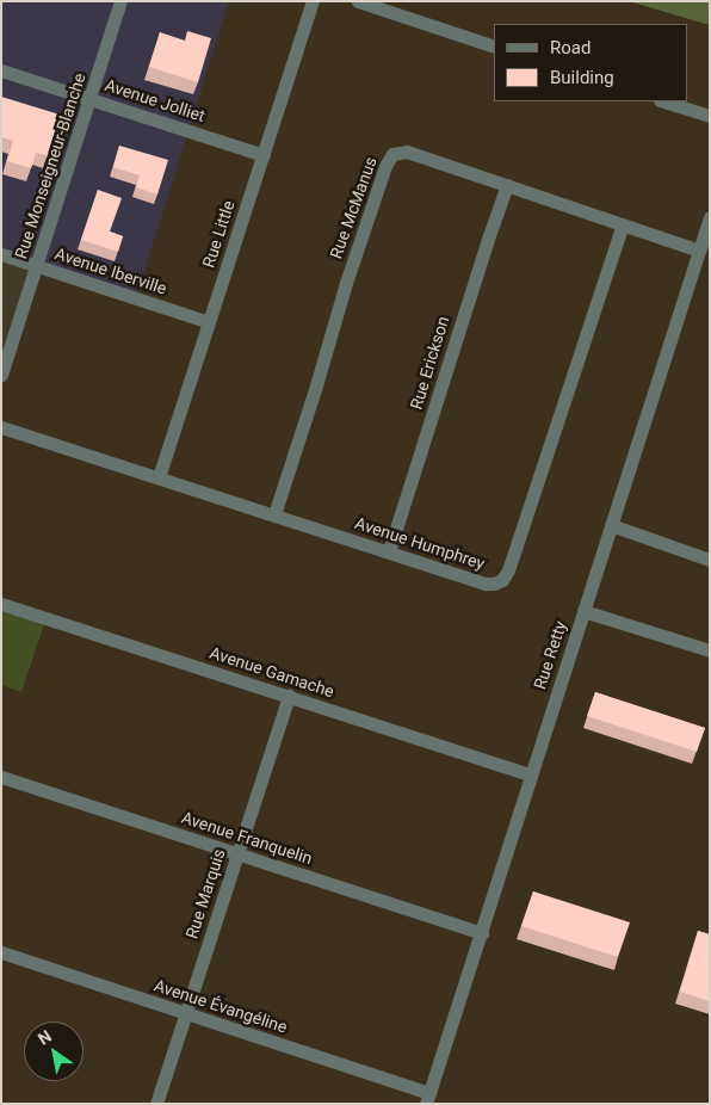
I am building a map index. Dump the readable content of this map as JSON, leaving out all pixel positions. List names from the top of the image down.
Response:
{
  "streets": {
    "street": [
      "Avenue Jolliet",
      "Rue Monseigneur-Blanche",
      "Rue McManus",
      "Rue Little",
      "Avenue Iberville",
      "Rue Erickson",
      "Avenue Humphrey",
      "Rue Retty",
      "Avenue Gamache",
      "Avenue Franquelin",
      "Rue Marquis",
      "Avenue Évangéline"
    ]
  },
  "crossings": [
    ["Avenue Jolliet", "Rue Monseigneur-Blanche"],
    ["Avenue Jolliet", "Rue Little"],
    ["Rue Monseigneur-Blanche", "Avenue Iberville"],
    ["Rue McManus", "Rue Erickson"],
    ["Rue McManus", "Avenue Humphrey"],
    ["Rue McManus", "Rue Retty"],
    ["Rue Little", "Avenue Iberville"],
    ["Rue Little", "Avenue Humphrey"],
    ["Rue Erickson", "Avenue Humphrey"],
    ["Rue Retty", "Avenue Gamache"],
    ["Rue Retty", "Avenue Franquelin"],
    ["Rue Retty", "Avenue Évangéline"],
    ["Avenue Gamache", "Rue Marquis"],
    ["Avenue Franquelin", "Rue Marquis"],
    ["Rue Marquis", "Avenue Évangéline"]
  ],
  "legend": ["Road", "Building"],
  "north": "top left"
}
